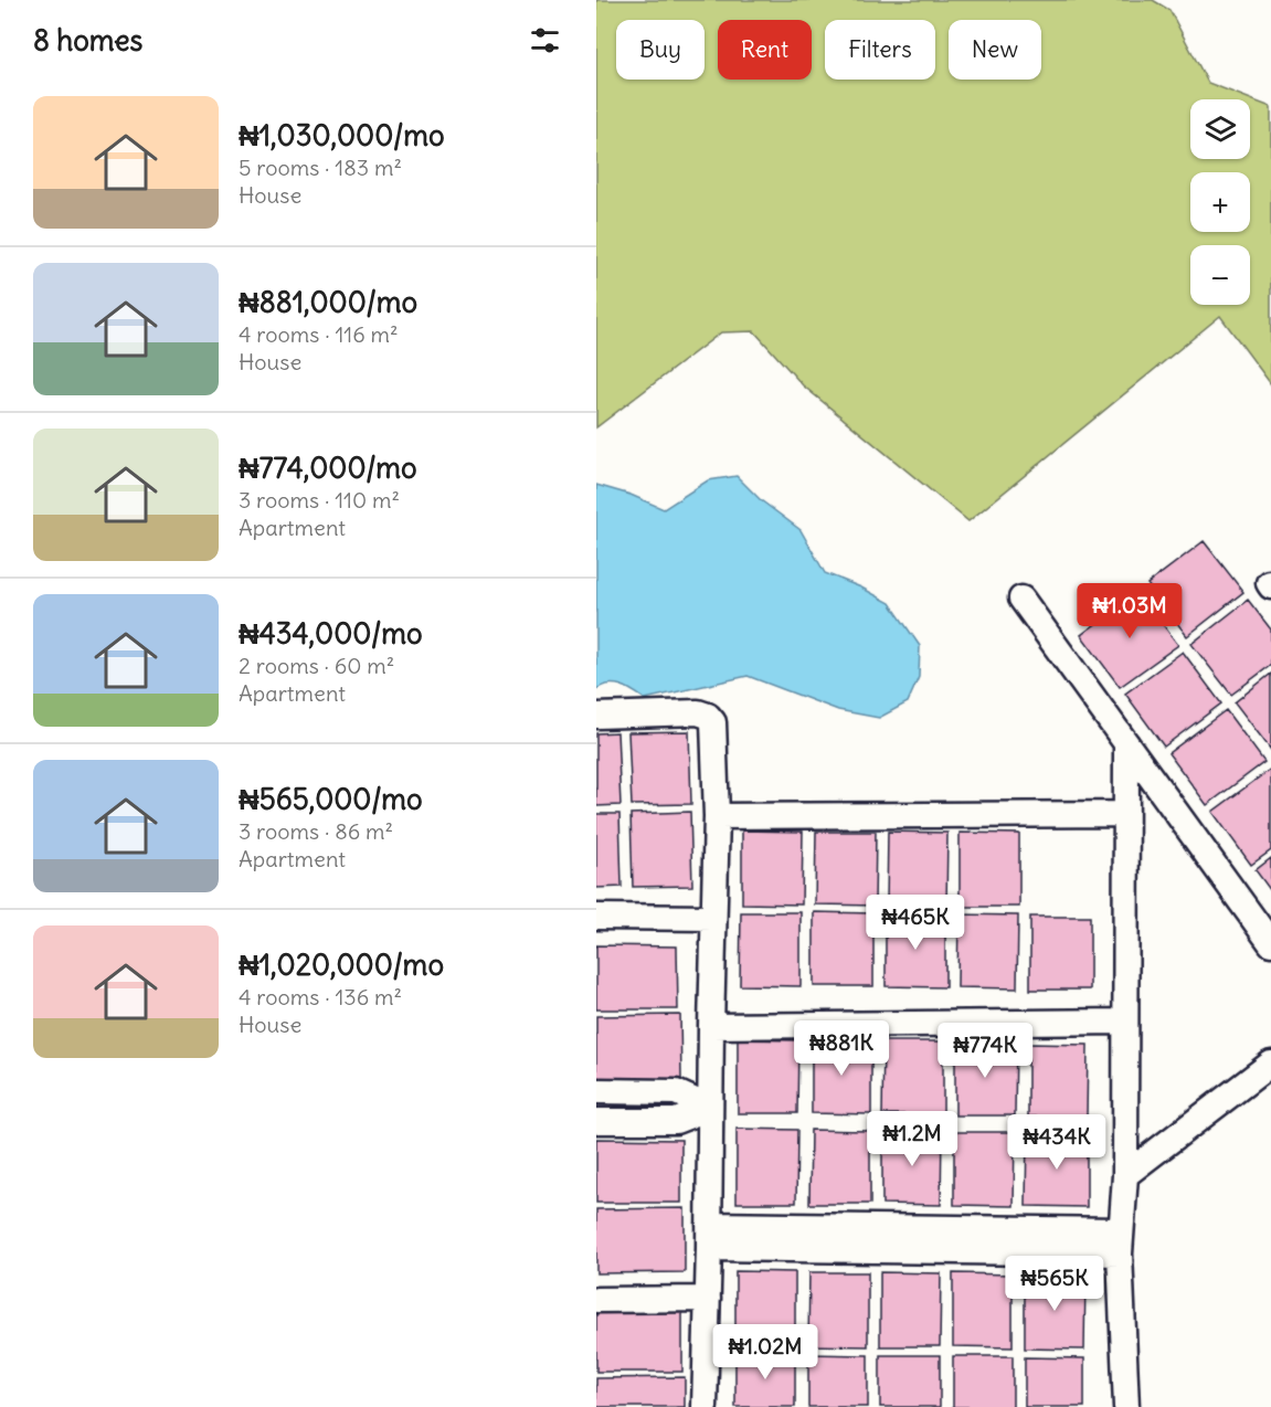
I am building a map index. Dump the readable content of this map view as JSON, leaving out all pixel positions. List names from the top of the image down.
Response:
{
  "page": {
    "heading": "8 homes",
    "chip": [
      "Buy",
      "Rent",
      "Filters",
      "New"
    ],
    "list": [
      {
        "name": "₦1,030,000/mo",
        "note": "5 rooms · 183 m² · House"
      },
      {
        "name": "₦881,000/mo",
        "note": "4 rooms · 116 m² · House"
      },
      {
        "name": "₦774,000/mo",
        "note": "3 rooms · 110 m² · Apartment"
      },
      {
        "name": "₦434,000/mo",
        "note": "2 rooms · 60 m² · Apartment"
      },
      {
        "name": "₦565,000/mo",
        "note": "3 rooms · 86 m² · Apartment"
      },
      {
        "name": "₦1,020,000/mo",
        "note": "4 rooms · 136 m² · House"
      }
    ],
    "map_buttons": ["+", "−"],
    "price": [
      "₦1.03M",
      "₦465K",
      "₦881K",
      "₦774K",
      "₦1.2M",
      "₦434K",
      "₦565K",
      "₦1.02M"
    ]
  }
}
